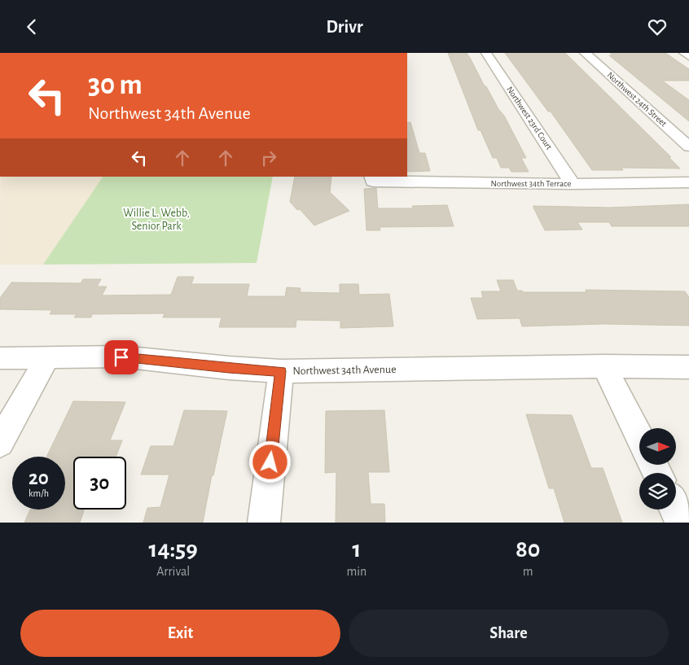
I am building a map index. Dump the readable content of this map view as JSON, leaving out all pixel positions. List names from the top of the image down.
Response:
{
  "streets": {
    "street": [
      "Northwest 24th Street",
      "Northwest 23rd Court",
      "Northwest 34th Terrace",
      "Northwest 34th Avenue"
    ]
  },
  "crossings": [
    ["Northwest 23rd Court", "Northwest 34th Terrace"]
  ],
  "parks": ["Willie L. Webb, Senior Park"],
  "north": "right",
  "page": {
    "header": "Drivr",
    "turn": ["30 m", "Northwest 34th Avenue"],
    "speed": "20 km/h",
    "limit": "30",
    "eta": [
      "14:59",
      "Arrival",
      "1",
      "min",
      "80",
      "m"
    ],
    "buttons": ["Exit", "Share"]
  }
}
